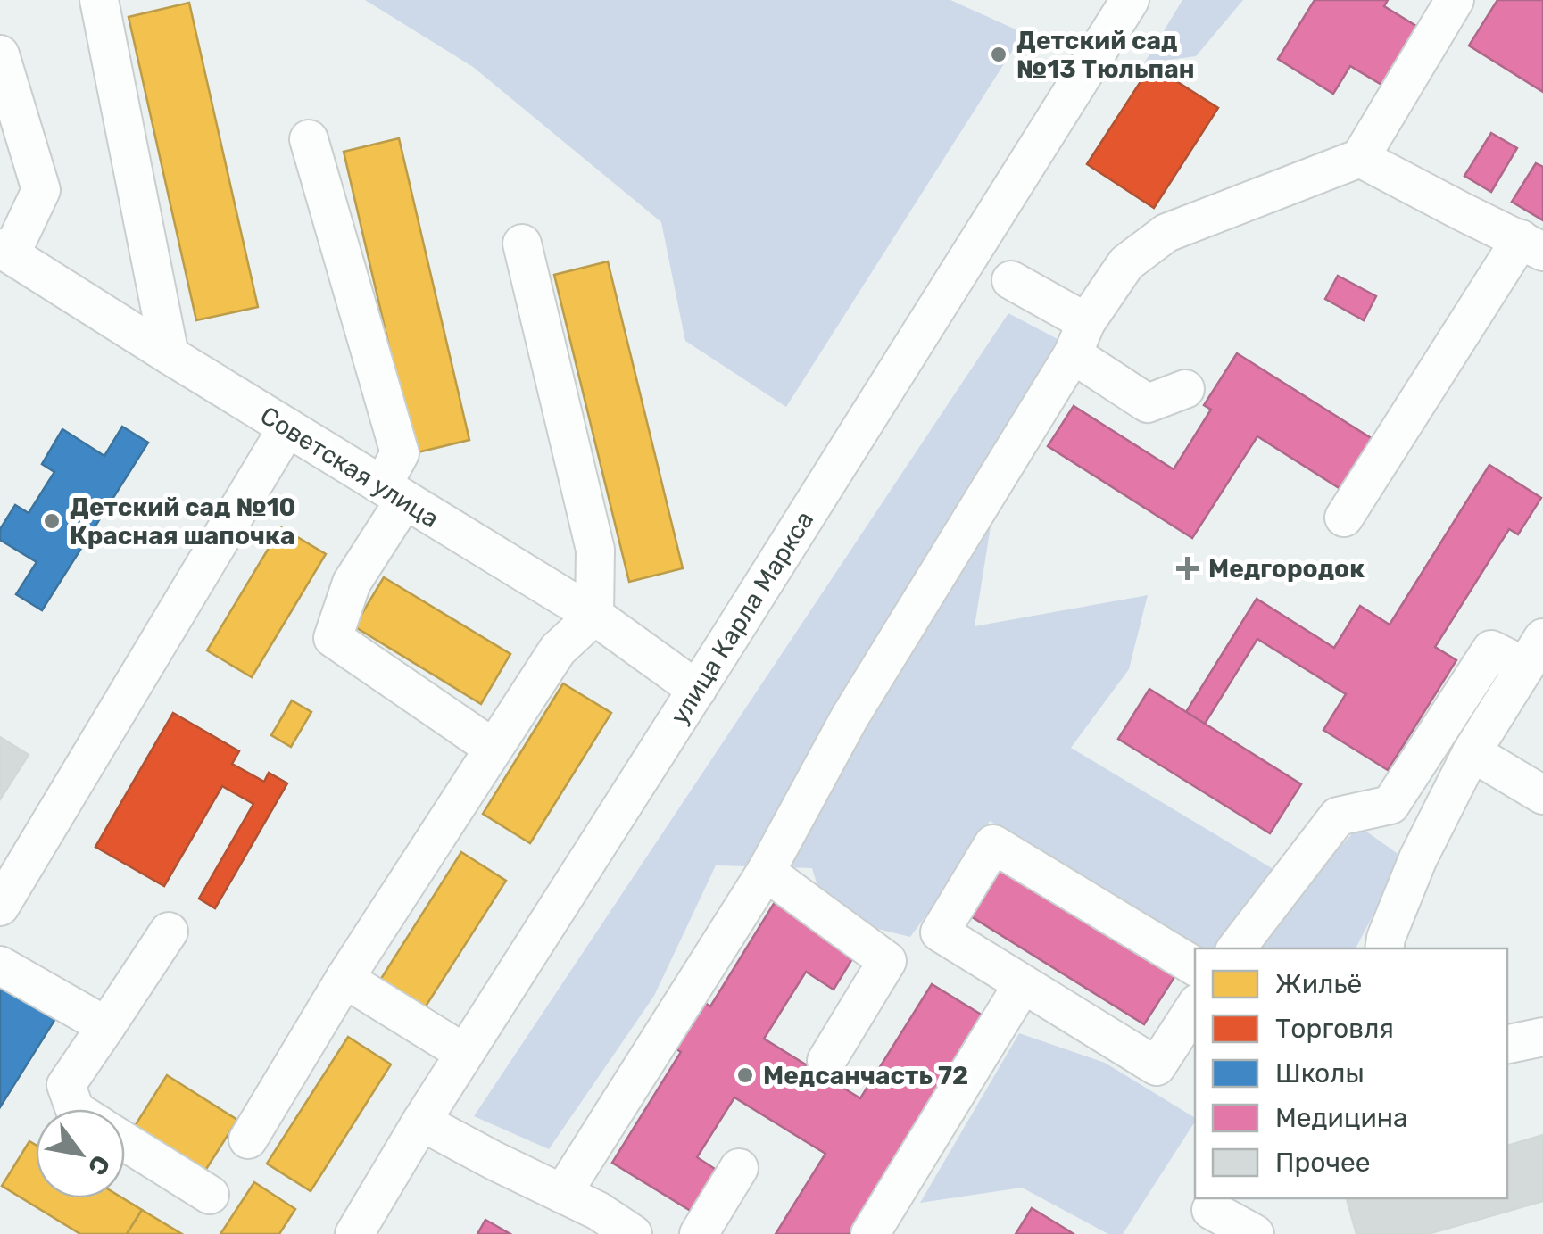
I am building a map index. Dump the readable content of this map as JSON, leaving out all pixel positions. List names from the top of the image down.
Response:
{
  "streets": {
    "street": ["Советская улица", "улица Карла Маркса"]
  },
  "crossings": [
    ["Советская улица", "улица Карла Маркса"]
  ],
  "places": {
    "other": ["Детский сад №13 Тюльпан", "Детский сад №10 Красная шапочка", "Медсанчасть 72"],
    "health": ["Медгородок"]
  },
  "legend": [
    "Жильё",
    "Торговля",
    "Школы",
    "Медицина",
    "Прочее"
  ],
  "north": "bottom right"
}
